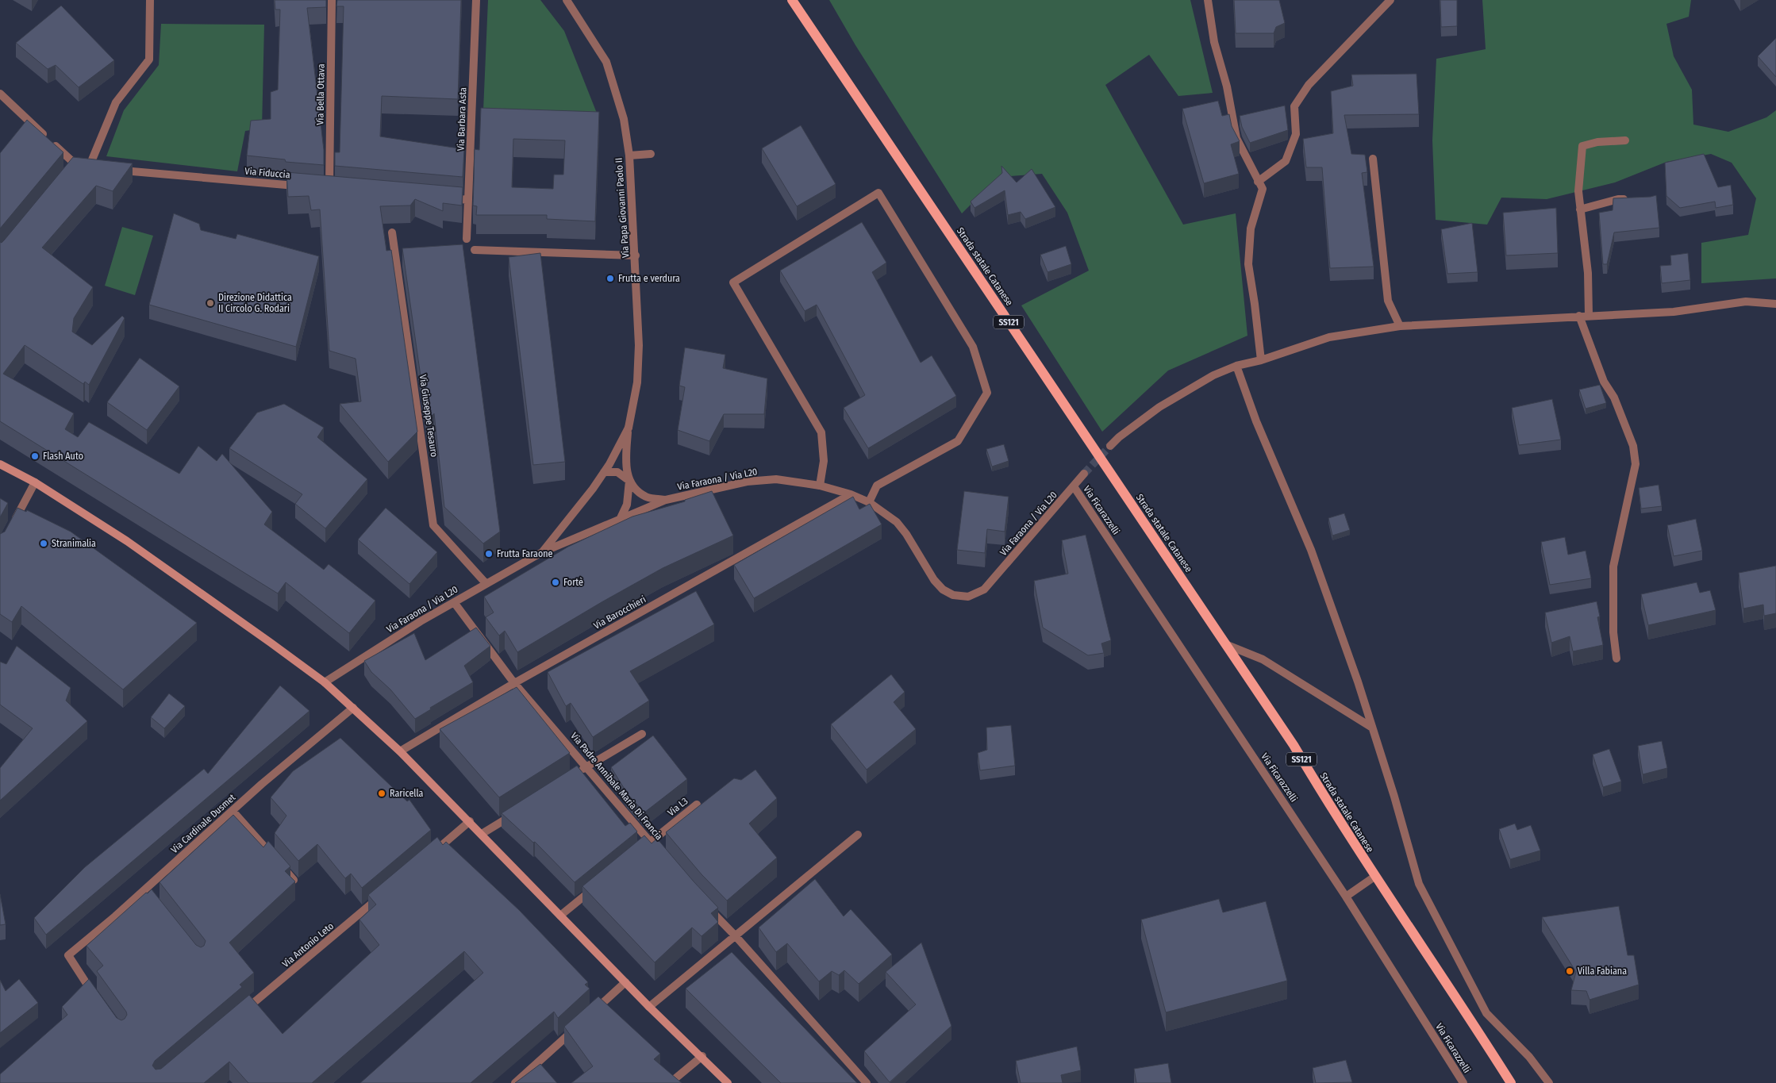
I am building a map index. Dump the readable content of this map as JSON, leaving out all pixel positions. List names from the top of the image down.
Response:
{
  "streets": {
    "main road": ["Strada statale Catanese", "SS121"],
    "street": [
      "Via Bella Ottava",
      "Via Barbara Asta",
      "Via Fiduccia",
      "Via Papa Giovanni Paolo II",
      "Via Giuseppe Tesauro",
      "Via Faraona / Via L20",
      "Via Ficarazzelli",
      "Via Barocchieri",
      "Via Padre Annibale Maria Di Francia",
      "Via L3",
      "Via Cardinale Dusmet",
      "Via Antonio Leto"
    ]
  },
  "crossings": [
    ["Via Giuseppe Tesauro", "Via Faraona / Via L20"],
    ["Via Faraona / Via L20", "Via Ficarazzelli"],
    ["Via Faraona / Via L20", "Via Barocchieri"],
    ["Via Faraona / Via L20", "Via Padre Annibale Maria Di Francia"],
    ["Via Barocchieri", "Via Padre Annibale Maria Di Francia"],
    ["Via Padre Annibale Maria Di Francia", "Via L3"]
  ],
  "places": [
    "Frutta e verdura",
    "Direzione Didattica II Circolo G. Rodari",
    "Flash Auto",
    "Stranimalia",
    "Frutta Faraone",
    "Fortè",
    "Raricella",
    "Villa Fabiana"
  ]
}
